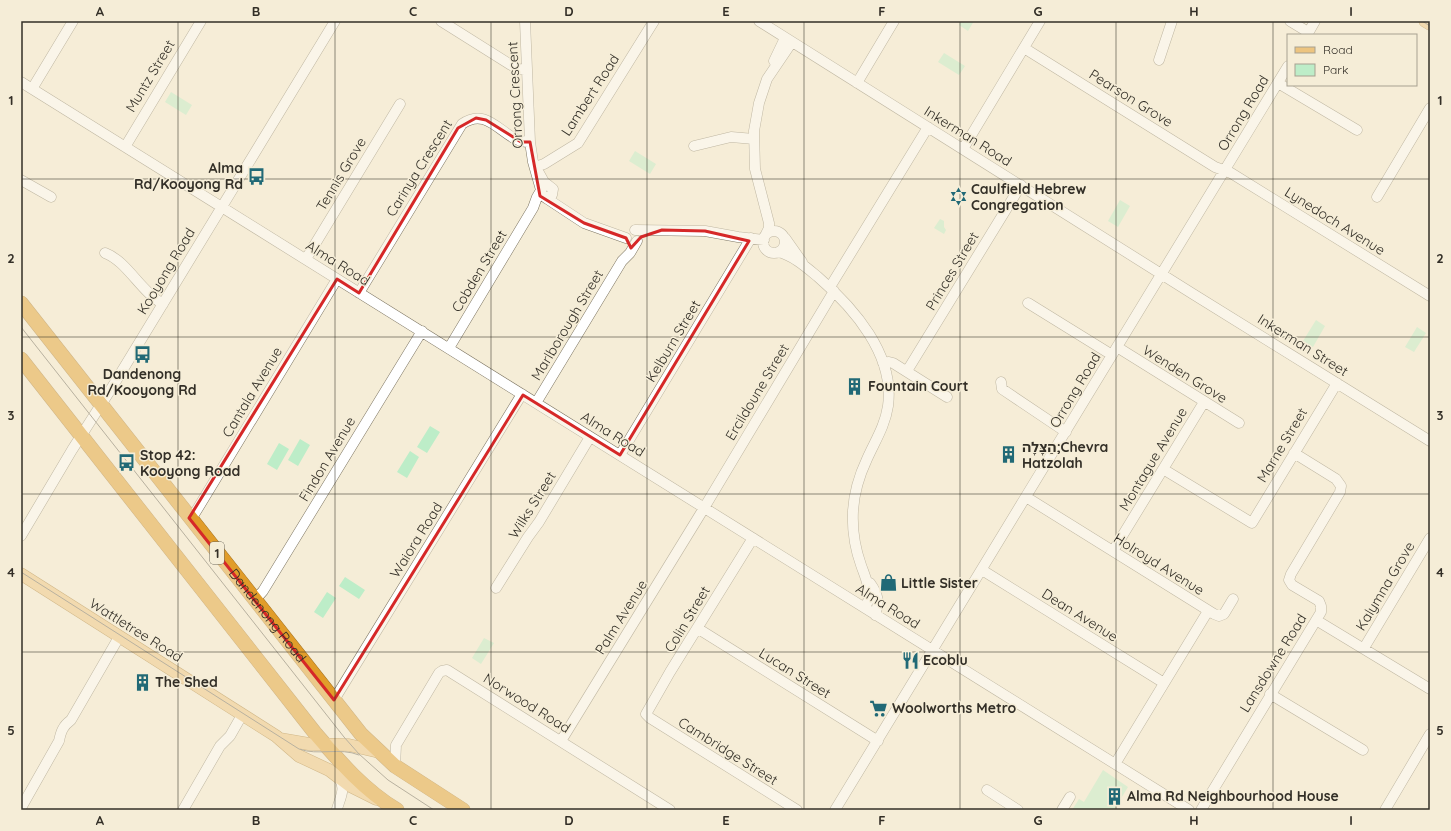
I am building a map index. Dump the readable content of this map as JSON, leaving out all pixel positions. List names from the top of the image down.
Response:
{
  "streets": {
    "highway": ["1", "Dandenong Road"],
    "main road": ["Wattletree Road"],
    "street": [
      "Muntz Street",
      "Orrong Crescent",
      "Lambert Road",
      "Pearson Grove",
      "Orrong Road",
      "Inkerman Road",
      "Carinya Crescent",
      "Tennis Grove",
      "Lynedoch Avenue",
      "Alma Road",
      "Kooyong Road",
      "Cobden Street",
      "Princes Street",
      "Marlborough Street",
      "Kelburn Street",
      "Inkerman Street",
      "Wenden Grove",
      "Cantala Avenue",
      "Ercildoune Street",
      "Marne Street",
      "Findon Avenue",
      "Montague Avenue",
      "Wilks Street",
      "Waiora Road",
      "Holroyd Avenue",
      "Kalymna Grove",
      "Dean Avenue",
      "Palm Avenue",
      "Colin Street",
      "Lansdowne Road",
      "Lucan Street",
      "Norwood Road",
      "Cambridge Street"
    ]
  },
  "crossings": [
    ["Muntz Street", "Alma Road"],
    ["Orrong Crescent", "Lambert Road"],
    ["Orrong Crescent", "Carinya Crescent"],
    ["Orrong Crescent", "Cobden Street"],
    ["Orrong Crescent", "Marlborough Street"],
    ["Orrong Crescent", "Kelburn Street"],
    ["Pearson Grove", "Orrong Road"],
    ["Pearson Grove", "Lynedoch Avenue"],
    ["Orrong Road", "Inkerman Road"],
    ["Orrong Road", "Lynedoch Avenue"],
    ["Orrong Road", "Alma Road"],
    ["Orrong Road", "Inkerman Street"],
    ["Orrong Road", "Wenden Grove"],
    ["Orrong Road", "Holroyd Avenue"],
    ["Orrong Road", "Dean Avenue"],
    ["Orrong Road", "Lucan Street"],
    ["Inkerman Road", "Princes Street"],
    ["Inkerman Road", "Inkerman Street"],
    ["Inkerman Road", "Ercildoune Street"],
    ["Carinya Crescent", "Alma Road"],
    ["Tennis Grove", "Alma Road"],
    ["Alma Road", "Kooyong Road"],
    ["Alma Road", "Cobden Street"],
    ["Alma Road", "Marlborough Street"],
    ["Alma Road", "Kelburn Street"],
    ["Alma Road", "Cantala Avenue"],
    ["Alma Road", "Ercildoune Street"],
    ["Alma Road", "Findon Avenue"],
    ["Alma Road", "Wilks Street"],
    ["Alma Road", "Waiora Road"],
    ["Alma Road", "Holroyd Avenue"],
    ["Alma Road", "Palm Avenue"],
    ["Alma Road", "Colin Street"],
    ["Kooyong Road", "Dandenong Road"],
    ["Inkerman Street", "Marne Street"],
    ["Wenden Grove", "Montague Avenue"],
    ["Cantala Avenue", "Dandenong Road"],
    ["Ercildoune Street", "Palm Avenue"],
    ["Marne Street", "Montague Avenue"],
    ["Marne Street", "Lansdowne Road"],
    ["Findon Avenue", "Dandenong Road"],
    ["Montague Avenue", "Holroyd Avenue"],
    ["Waiora Road", "Dandenong Road"],
    ["Holroyd Avenue", "Dean Avenue"],
    ["Dandenong Road", "Wattletree Road"],
    ["Dandenong Road", "Norwood Road"],
    ["Palm Avenue", "Norwood Road"],
    ["Colin Street", "Lucan Street"],
    ["Colin Street", "Cambridge Street"]
  ],
  "places": {
    "bus stop": ["Alma Rd/Kooyong Rd", "Dandenong Rd/Kooyong Rd", "Stop 42: Kooyong Road"],
    "synagogue": ["Caulfield Hebrew Congregation"],
    "building": [
      "Fountain Court",
      "הַצָּלָה;Chevra Hatzolah",
      "The Shed",
      "Alma Rd Neighbourhood House"
    ],
    "shop": ["Little Sister"],
    "restaurant": ["Ecoblu"],
    "supermarket": ["Woolworths Metro"]
  },
  "legend": ["Road", "Park"],
  "grid": {
    "columns": [
      "A",
      "B",
      "C",
      "D",
      "E",
      "F",
      "G",
      "H",
      "I"
    ],
    "rows": [
      "1",
      "2",
      "3",
      "4",
      "5"
    ]
  }
}
